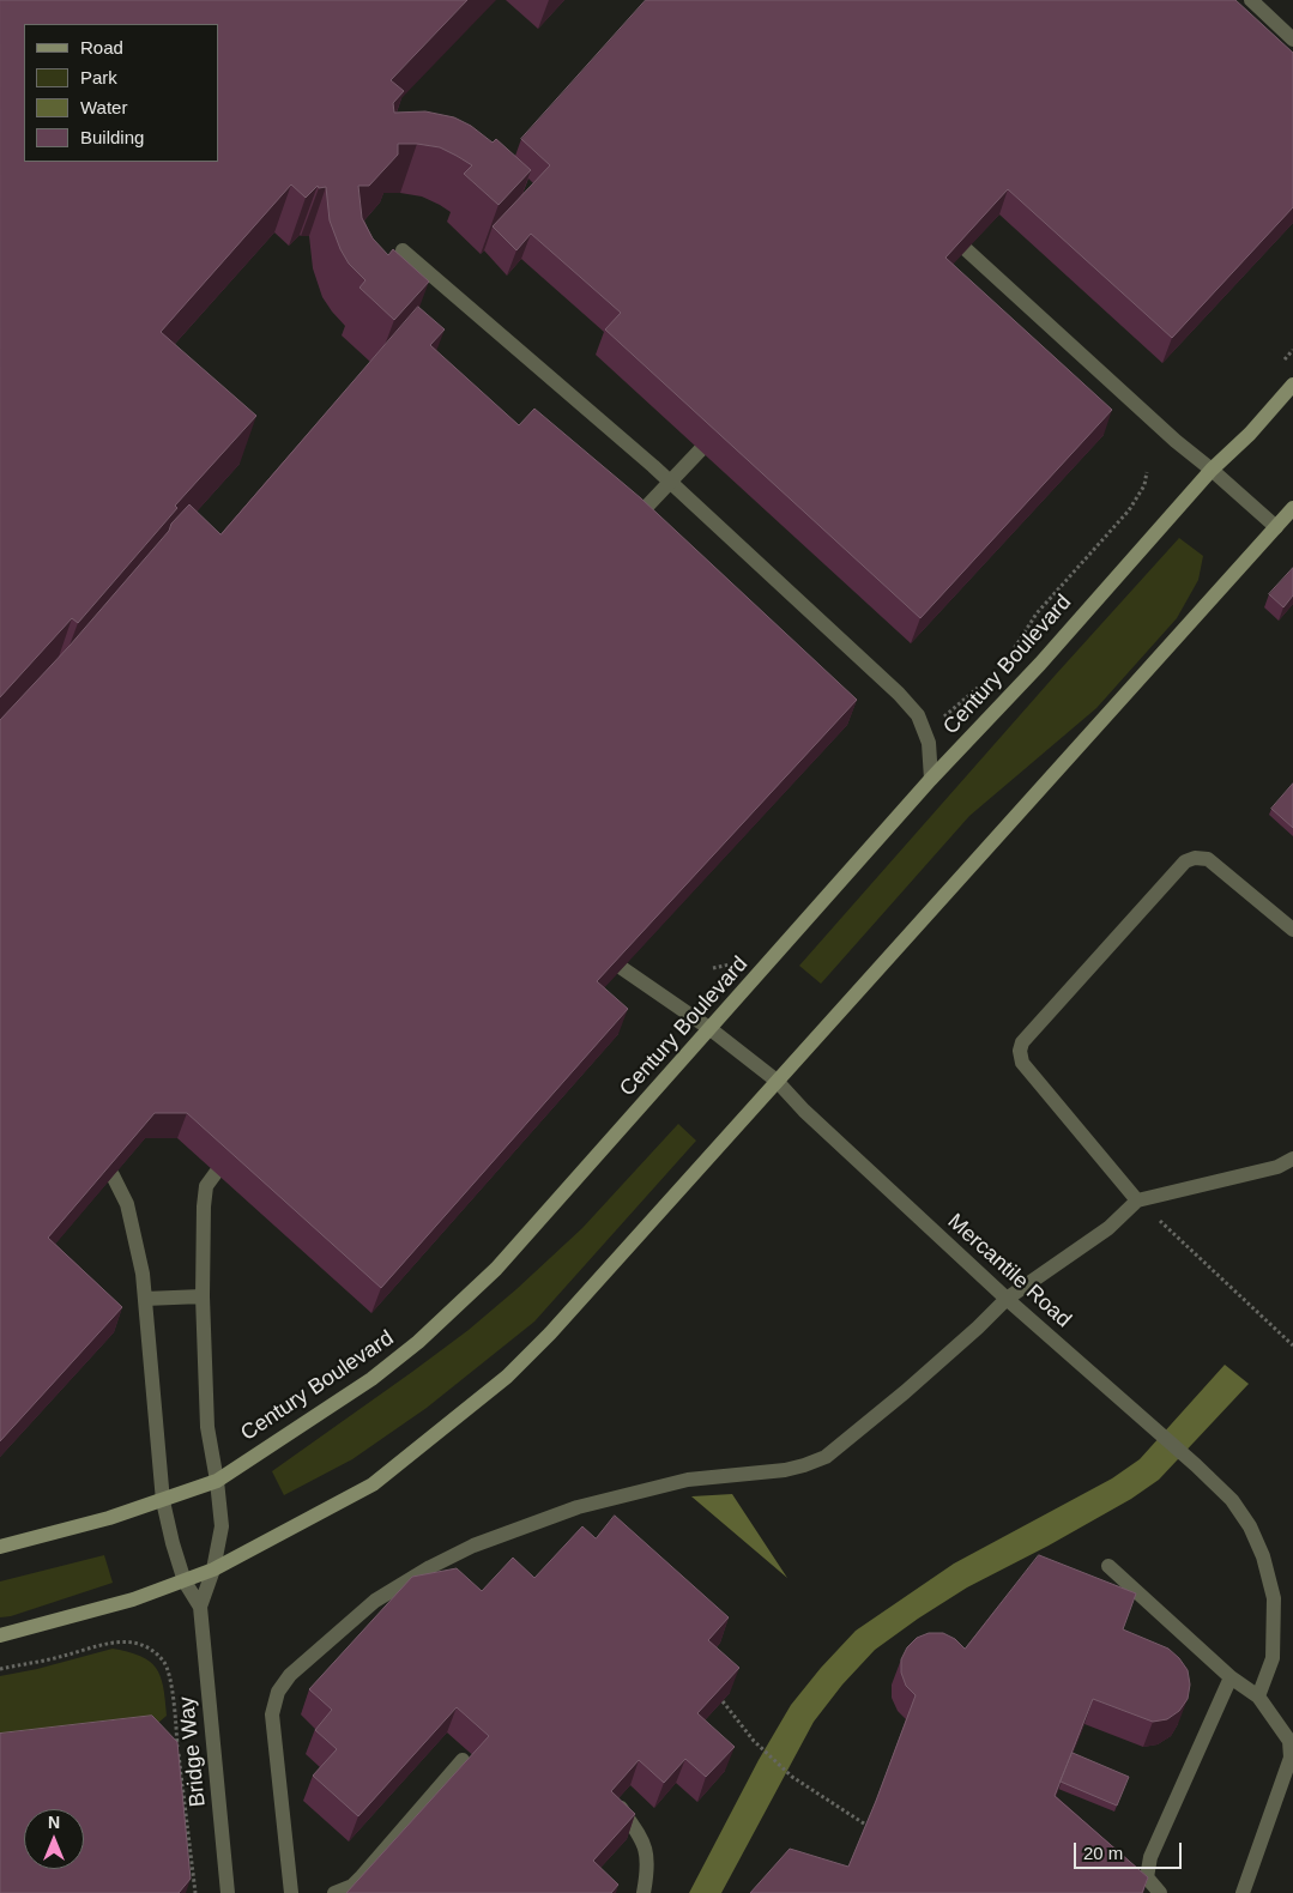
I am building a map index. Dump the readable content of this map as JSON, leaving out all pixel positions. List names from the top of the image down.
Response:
{
  "streets": {
    "main road": ["Century Boulevard"],
    "lane": ["Mercantile Road", "Bridge Way"]
  },
  "crossings": [
    ["Century Boulevard", "Mercantile Road"]
  ],
  "legend": [
    "Road",
    "Park",
    "Water",
    "Building"
  ],
  "scale_bar": "20 m",
  "north": "top"
}
